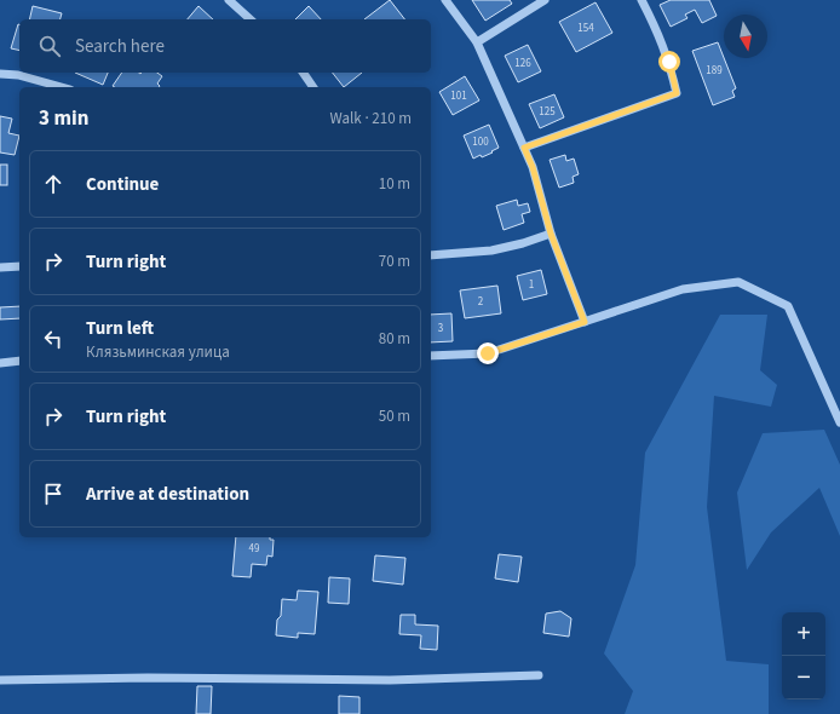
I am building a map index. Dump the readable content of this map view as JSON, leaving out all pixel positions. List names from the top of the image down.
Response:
{
  "house_numbers": [
    "154",
    "126",
    "189",
    "101",
    "125",
    "100",
    "1",
    "2",
    "3",
    "49"
  ],
  "north": "bottom",
  "page": {
    "search": "Search here",
    "heading": ["3 min", "Walk · 210 m"],
    "list": [
      ["Continue", "10 m"],
      ["Turn right", "70 m"],
      ["Turn left", "Клязьминская улица", "80 m"],
      ["Turn right", "50 m"],
      "Arrive at destination"
    ],
    "map_buttons": ["+", "−"]
  }
}
